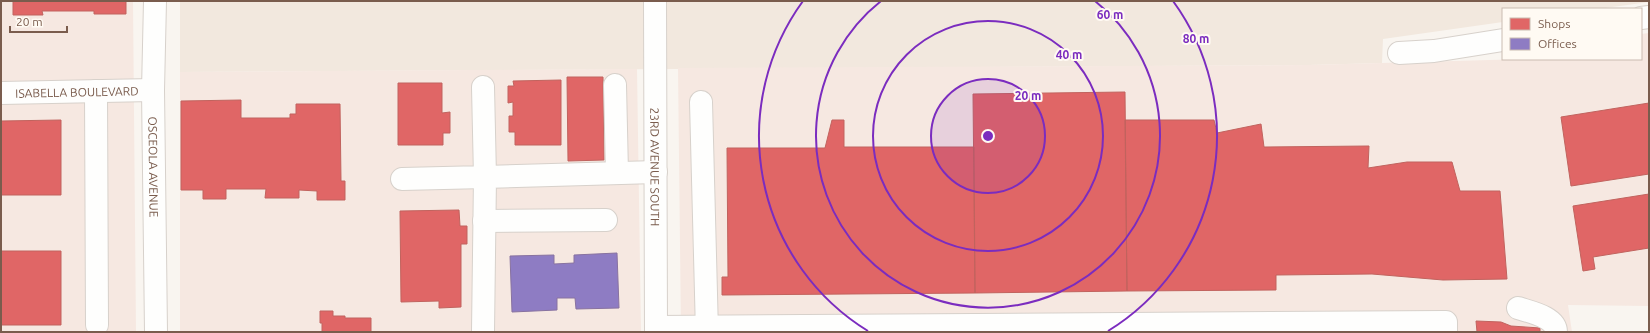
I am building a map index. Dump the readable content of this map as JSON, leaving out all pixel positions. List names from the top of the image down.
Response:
{
  "streets": {
    "street": ["ISABELLA BOULEVARD", "OSCEOLA AVENUE", "23RD AVENUE SOUTH"]
  },
  "crossings": [
    ["ISABELLA BOULEVARD", "OSCEOLA AVENUE"]
  ],
  "legend": ["Shops", "Offices"],
  "scale_bar": "20 m",
  "rings": [
    "60 m",
    "80 m",
    "40 m",
    "20 m"
  ]
}
